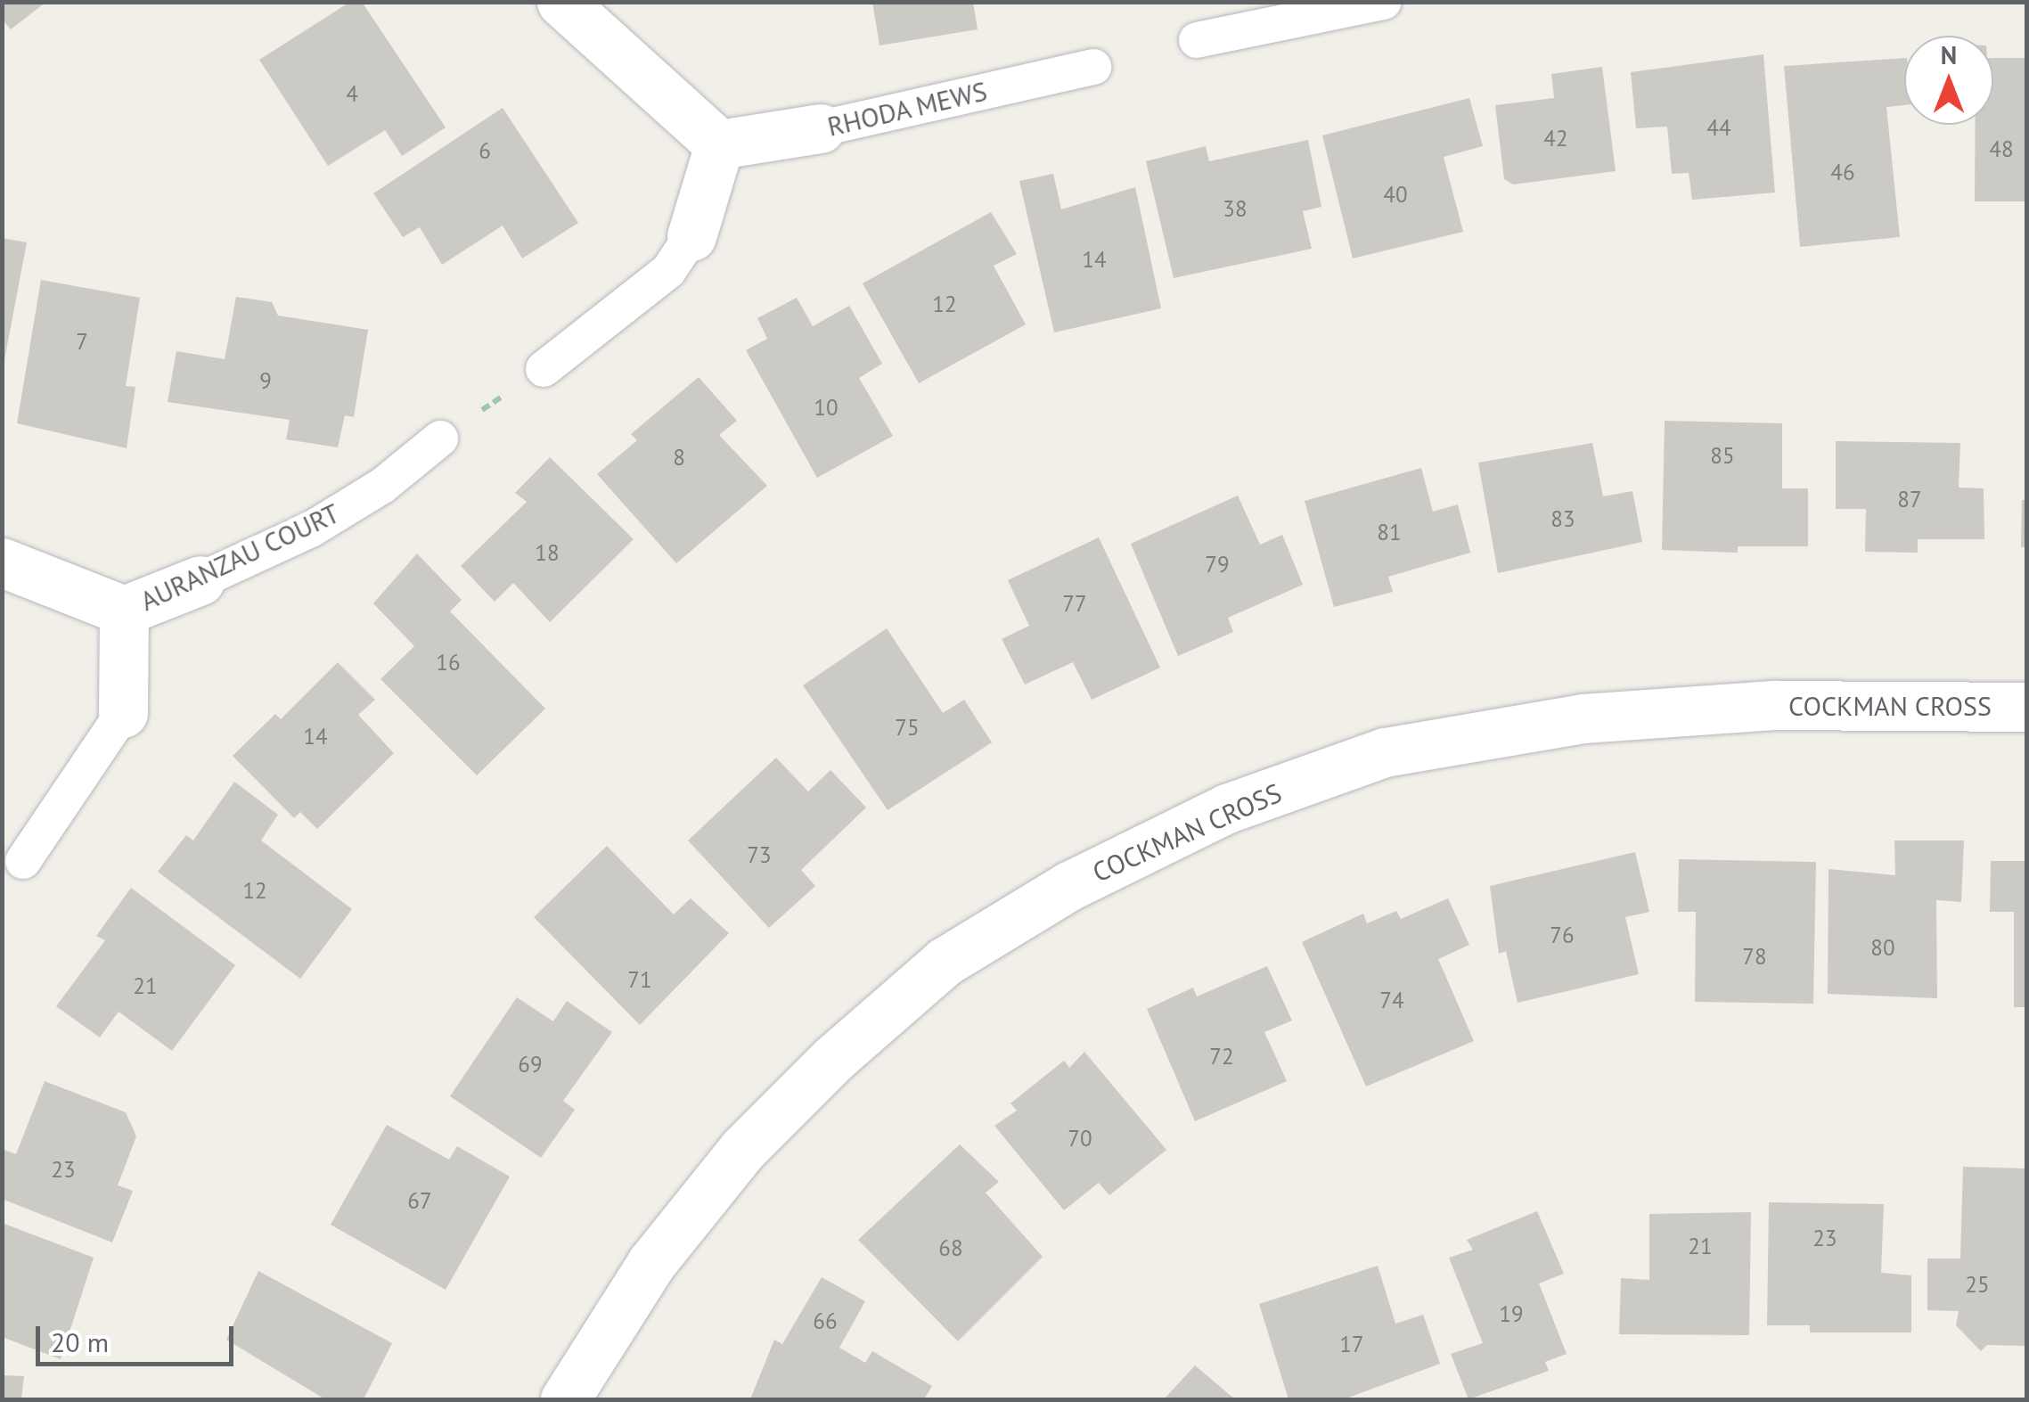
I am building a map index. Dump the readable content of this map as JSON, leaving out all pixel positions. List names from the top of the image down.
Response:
{
  "streets": {
    "street": ["RHODA MEWS", "AURANZAU COURT", "COCKMAN CROSS"]
  },
  "house_numbers": [
    "4",
    "44",
    "42",
    "48",
    "6",
    "46",
    "40",
    "38",
    "14",
    "12",
    "7",
    "9",
    "10",
    "85",
    "8",
    "87",
    "83",
    "81",
    "18",
    "79",
    "77",
    "16",
    "75",
    "14",
    "73",
    "12",
    "76",
    "80",
    "78",
    "71",
    "21",
    "74",
    "72",
    "69",
    "70",
    "23",
    "67",
    "23",
    "21",
    "68",
    "25",
    "19",
    "66",
    "17"
  ],
  "scale_bar": "20 m",
  "north": "top"
}
